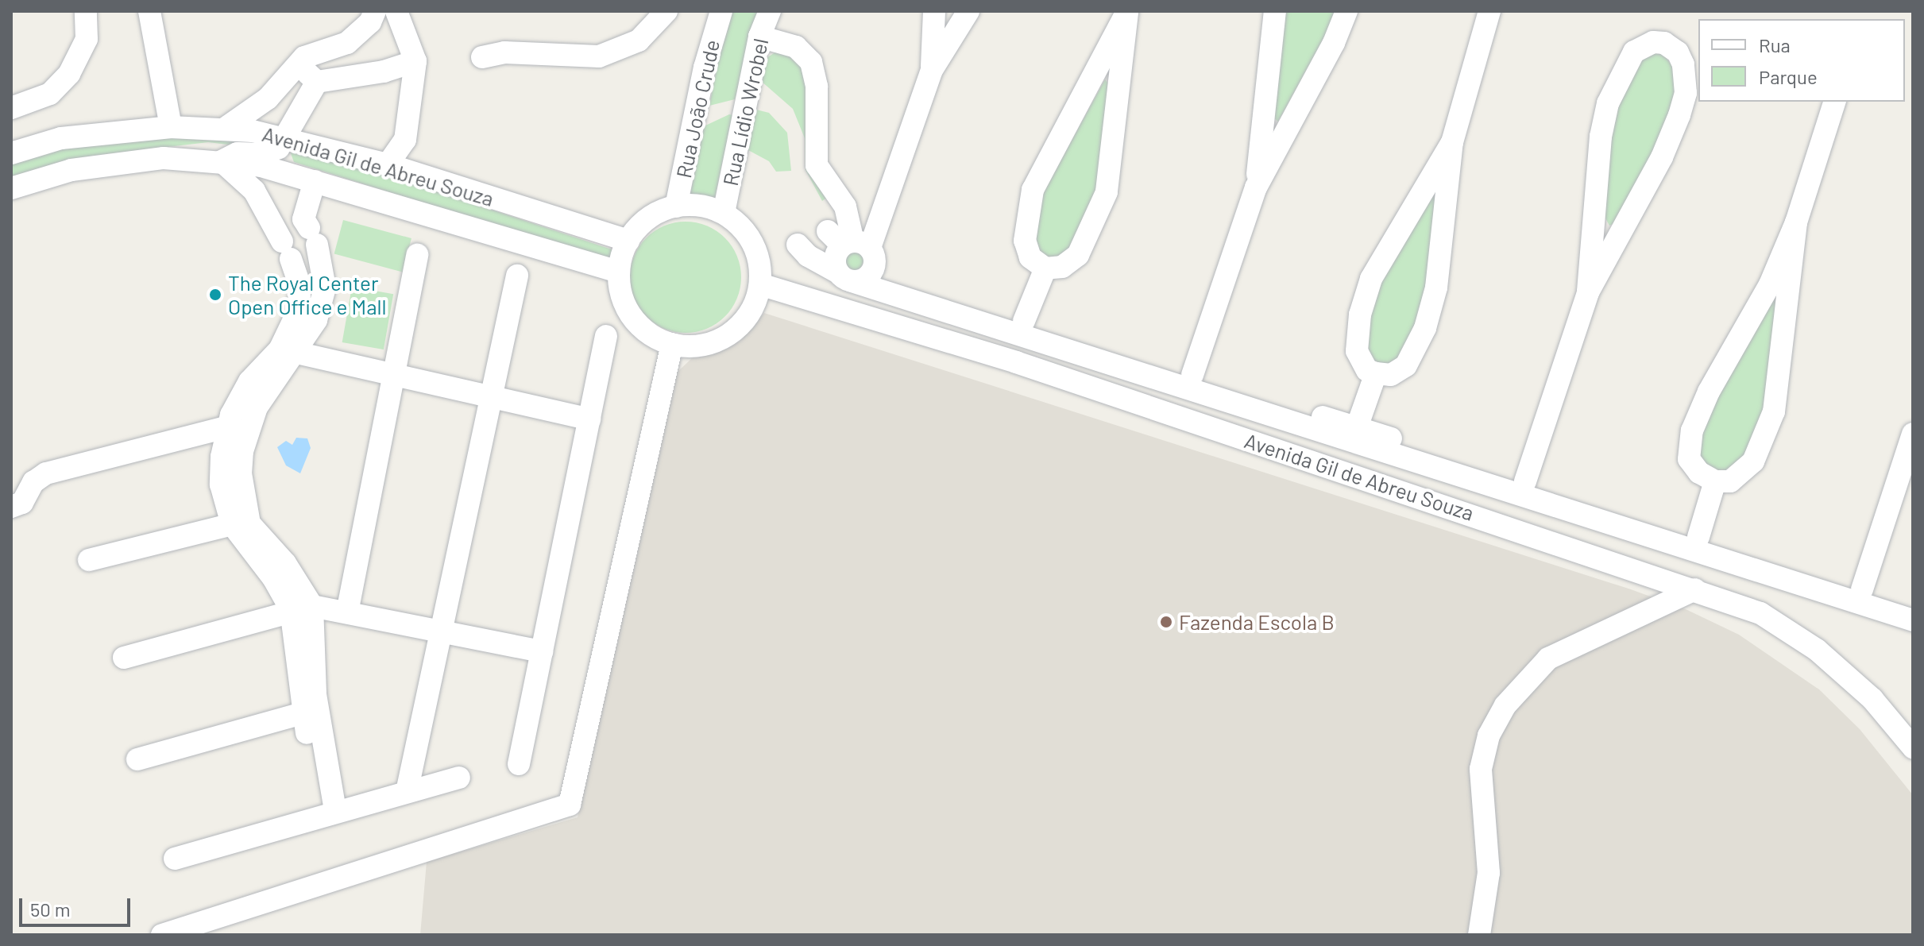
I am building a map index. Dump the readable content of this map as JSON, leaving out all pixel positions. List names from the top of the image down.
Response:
{
  "streets": {
    "street": ["Rua João Crude", "Rua Lídio Wrobel", "Avenida Gil de Abreu Souza"]
  },
  "crossings": [
    ["Rua João Crude", "Rua Lídio Wrobel"],
    ["Rua João Crude", "Avenida Gil de Abreu Souza"],
    ["Rua Lídio Wrobel", "Avenida Gil de Abreu Souza"]
  ],
  "places": ["The Royal Center Open Office e Mall", "Fazenda Escola B"],
  "legend": ["Rua", "Parque"],
  "scale_bar": "50 m"
}
